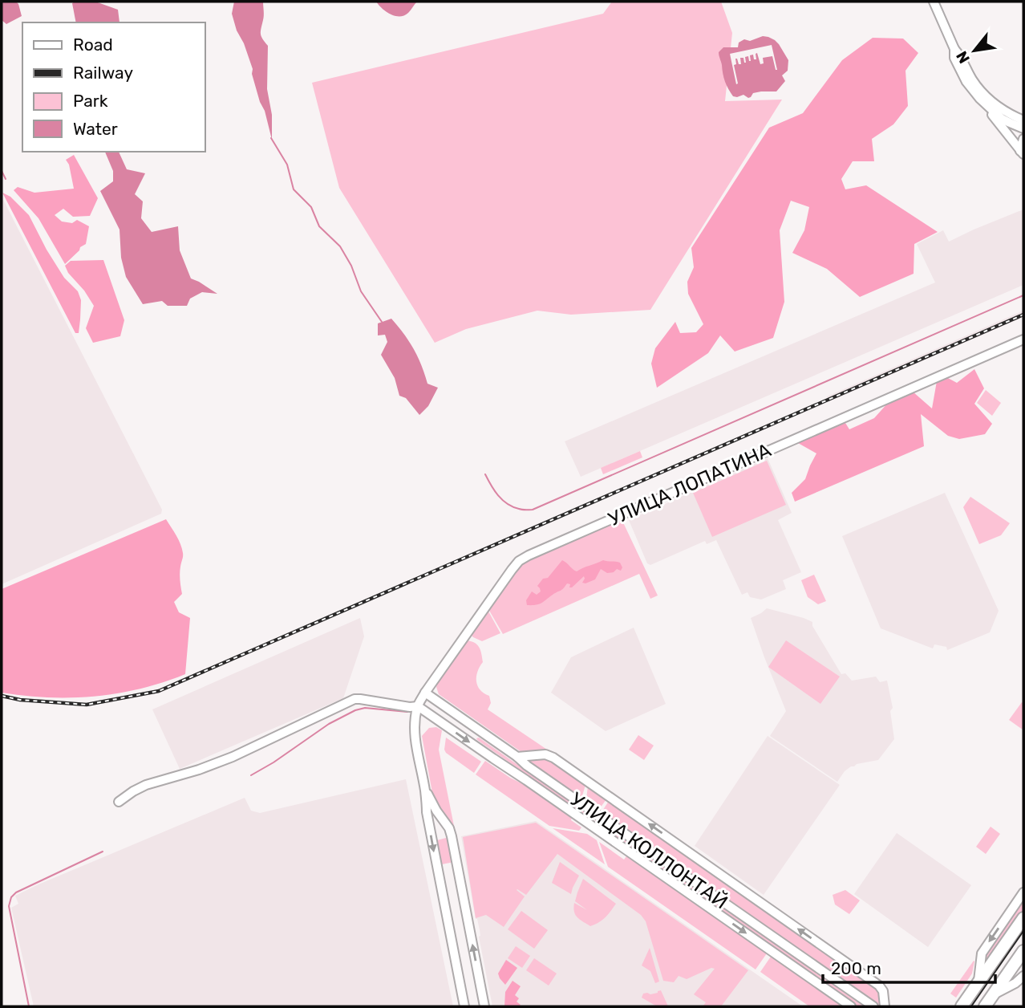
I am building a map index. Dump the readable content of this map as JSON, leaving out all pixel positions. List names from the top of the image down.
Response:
{
  "streets": {
    "street": ["УЛИЦА ЛОПАТИНА", "УЛИЦА КОЛЛОНТАЙ"]
  },
  "crossings": [
    ["УЛИЦА ЛОПАТИНА", "УЛИЦА КОЛЛОНТАЙ"]
  ],
  "legend": [
    "Road",
    "Railway",
    "Park",
    "Water"
  ],
  "scale_bar": "200 m",
  "north": "bottom left"
}
